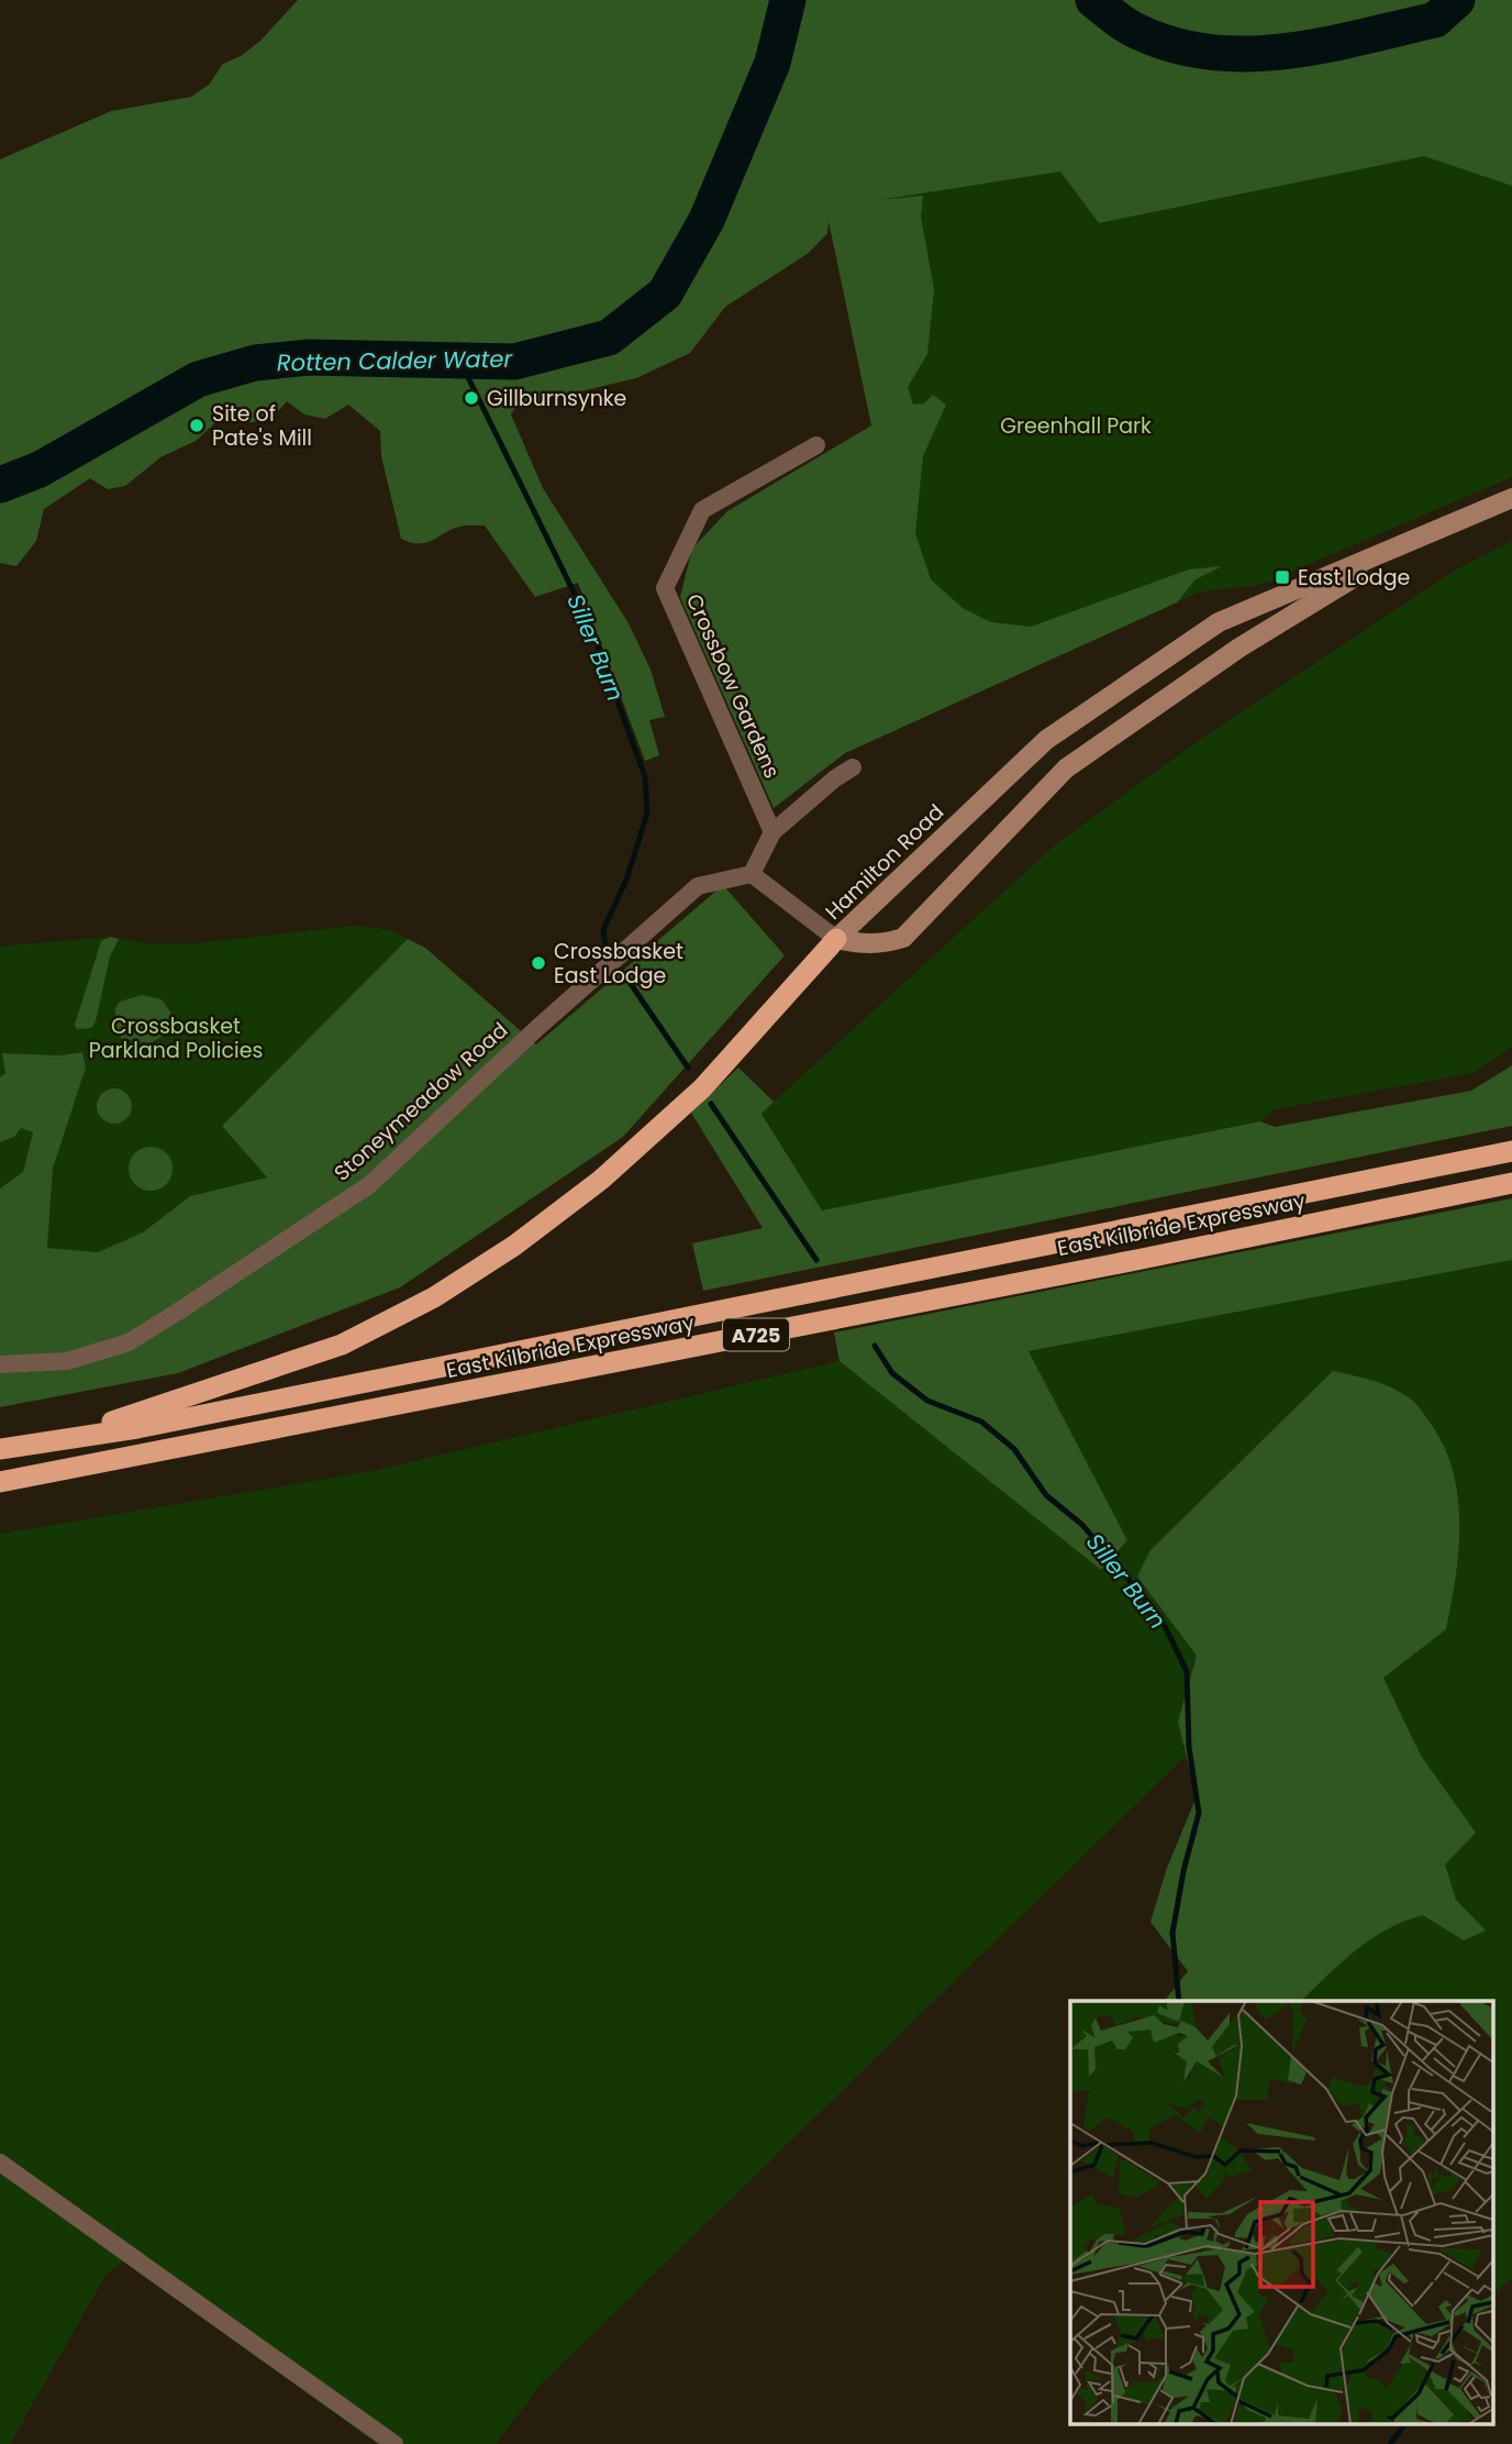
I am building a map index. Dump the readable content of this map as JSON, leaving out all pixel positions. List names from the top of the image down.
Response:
{
  "streets": {
    "highway": ["East Kilbride Expressway", "A725"],
    "main road": ["Hamilton Road"],
    "street": ["Crossbow Gardens", "Stoneymeadow Road"]
  },
  "water": ["Rotten Calder Water", "Siller Burn"],
  "parks": ["Greenhall Park", "Crossbasket Parkland Policies"],
  "places": {
    "other": ["Gillburnsynke", "Site of Pate's Mill", "Crossbasket East Lodge"],
    "transit": ["East Lodge"]
  }
}
